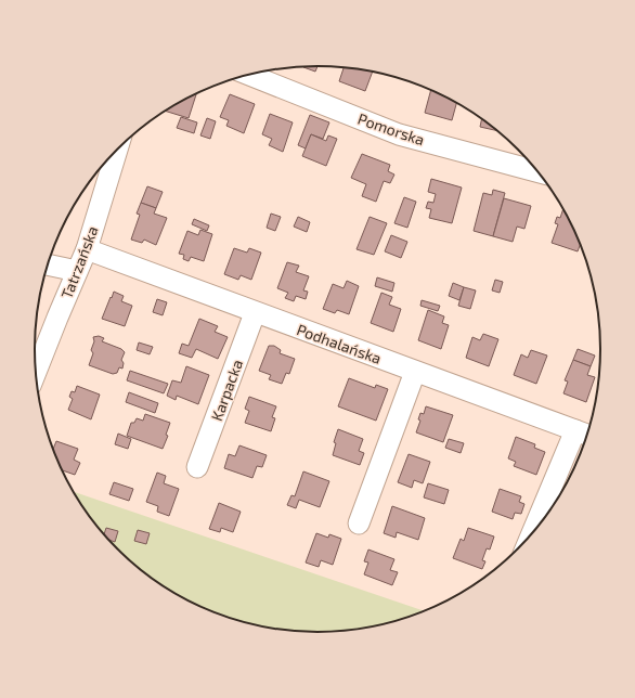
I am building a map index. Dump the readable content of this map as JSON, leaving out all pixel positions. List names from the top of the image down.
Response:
{
  "streets": {
    "street": [
      "Pomorska",
      "Tatrzańska",
      "Podhalańska",
      "Karpacka"
    ]
  },
  "crossings": [
    ["Tatrzańska", "Podhalańska"],
    ["Podhalańska", "Karpacka"]
  ]
}
